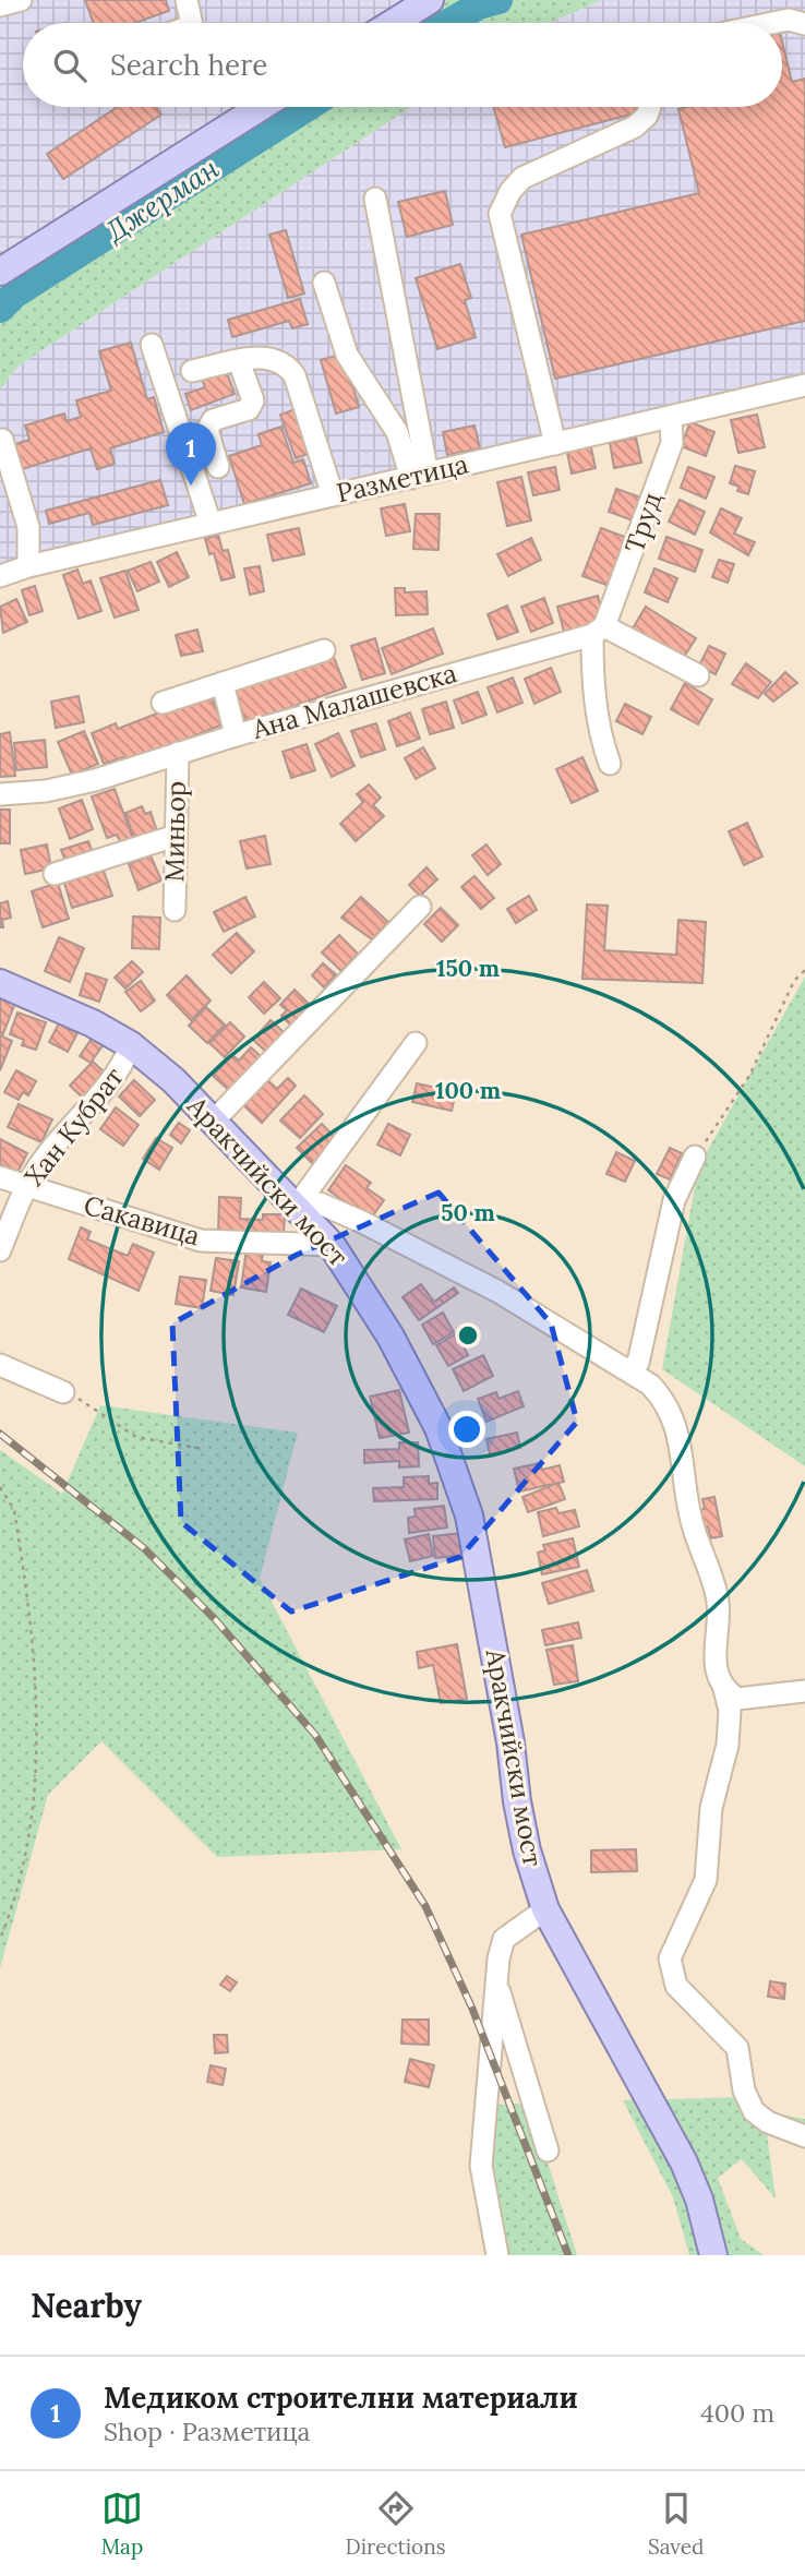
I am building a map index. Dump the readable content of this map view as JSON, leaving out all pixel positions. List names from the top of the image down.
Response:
{
  "streets": {
    "main road": ["Аракчийски мост"],
    "street": [
      "Разметица",
      "Труд",
      "Ана Малашевска",
      "Миньор",
      "Хан Кубрат",
      "Сакавица"
    ]
  },
  "crossings": [
    ["Разметица", "Труд"],
    ["Труд", "Ана Малашевска"],
    ["Ана Малашевска", "Миньор"],
    ["Хан Кубрат", "Аракчийски мост"],
    ["Хан Кубрат", "Сакавица"],
    ["Аракчийски мост", "Сакавица"]
  ],
  "water": ["Джерман"],
  "page": {
    "search": "Search here",
    "pins": "1",
    "heading": "Nearby",
    "list": [
      {
        "mark": "1",
        "name": "Медиком строителни материали",
        "note": "Shop · Разметица",
        "value": "400 m"
      }
    ],
    "nav": ["Map", "Directions", "Saved"]
  },
  "rings": ["150 m", "100 m", "50 m"]
}
